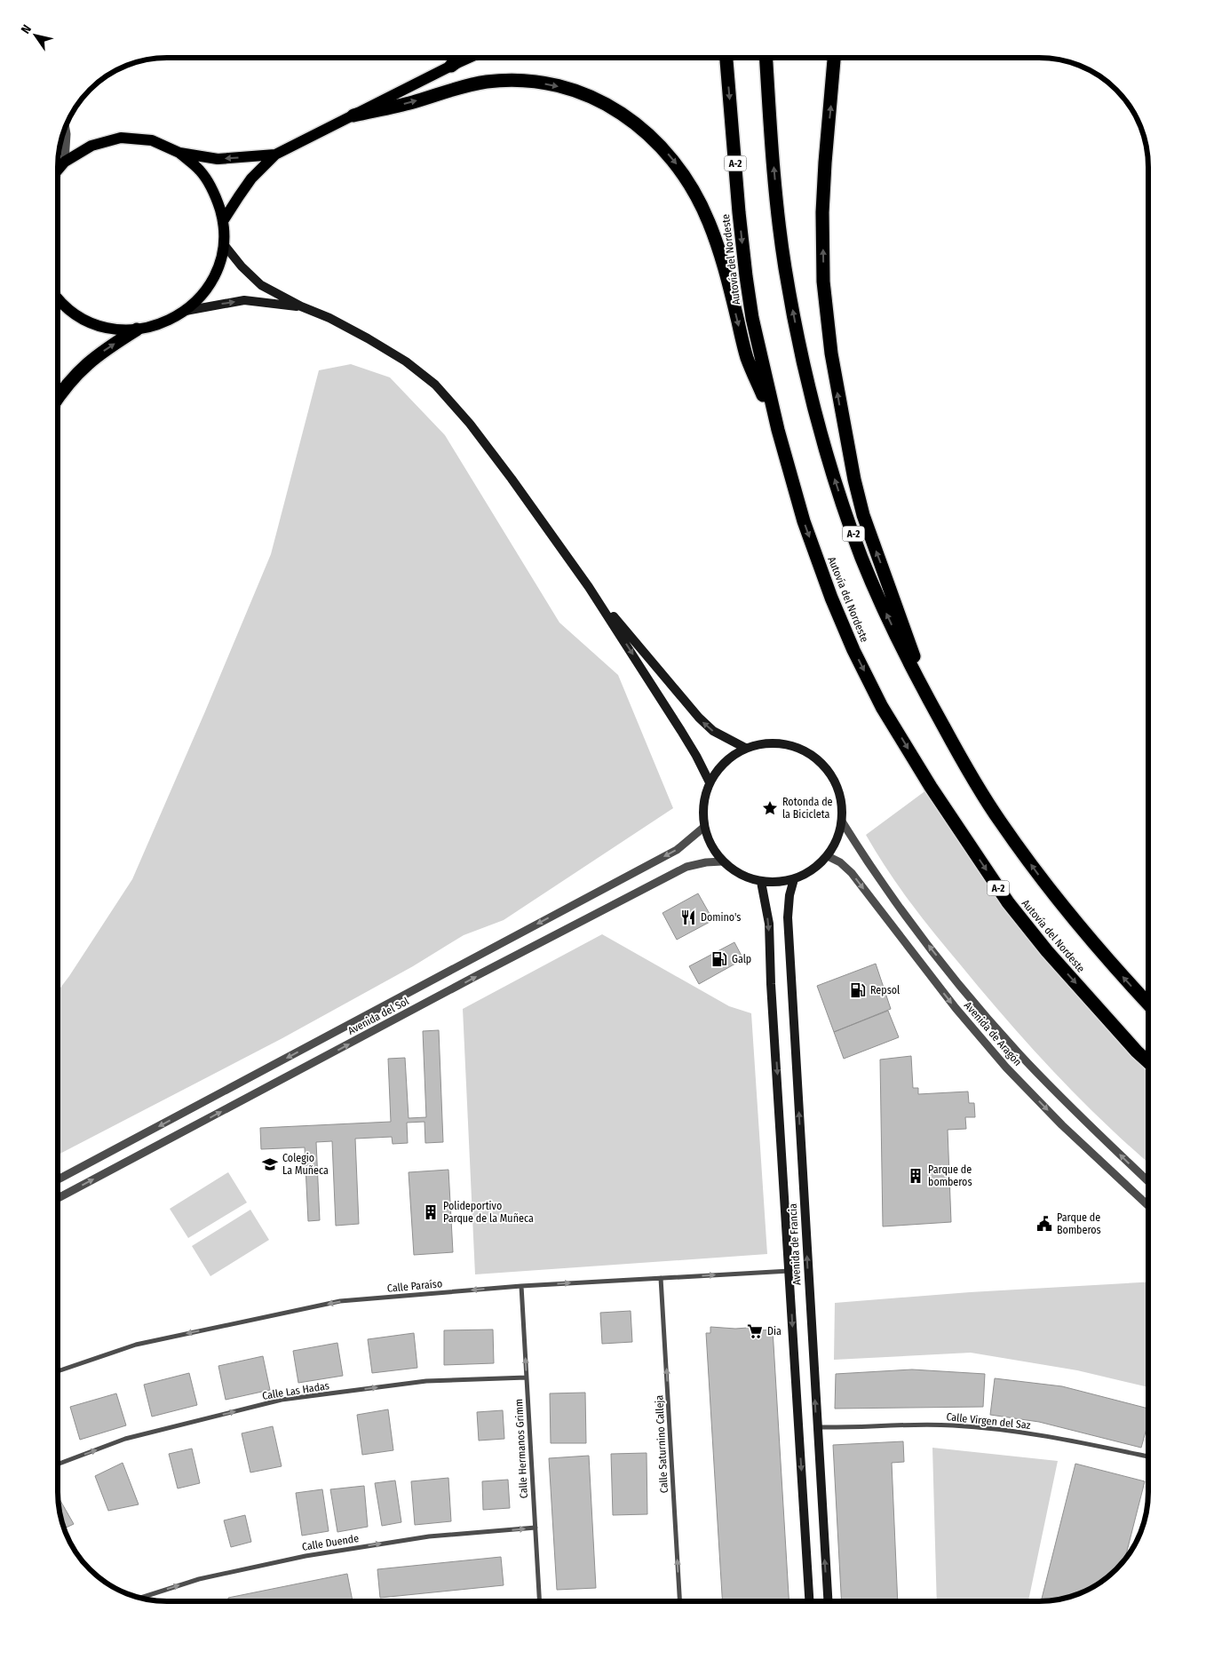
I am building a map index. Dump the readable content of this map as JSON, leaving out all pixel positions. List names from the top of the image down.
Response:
{
  "streets": {
    "highway": ["A-2", "Autovía del Nordeste"],
    "main road": ["Avenida de Francia"],
    "street": [
      "Avenida del Sol",
      "Avenida de Aragón",
      "Calle Paraíso",
      "Calle Las Hadas",
      "Calle Virgen del Saz",
      "Calle Saturnino Calleja",
      "Calle Hermanos Grimm",
      "Calle Duende"
    ]
  },
  "crossings": [
    ["Avenida del Sol", "Avenida de Aragón"],
    ["Avenida del Sol", "Avenida de Francia"],
    ["Avenida de Aragón", "Avenida de Francia"],
    ["Avenida de Francia", "Calle Paraíso"],
    ["Avenida de Francia", "Calle Virgen del Saz"],
    ["Calle Paraíso", "Calle Saturnino Calleja"],
    ["Calle Paraíso", "Calle Hermanos Grimm"],
    ["Calle Las Hadas", "Calle Hermanos Grimm"],
    ["Calle Hermanos Grimm", "Calle Duende"]
  ],
  "one_way": ["Calle Las Hadas", "Calle Saturnino Calleja", "Calle Duende"],
  "places": {
    "place": ["Rotonda de la Bicicleta"],
    "restaurant": ["Domino's"],
    "fuel station": ["Galp", "Repsol"],
    "school or university": ["Colegio La Muñeca"],
    "building": ["Parque de bomberos", "Polideportivo Parque de la Muñeca"],
    "public building": ["Parque de Bomberos"],
    "supermarket": ["Dia"]
  },
  "north": "top left"
}
